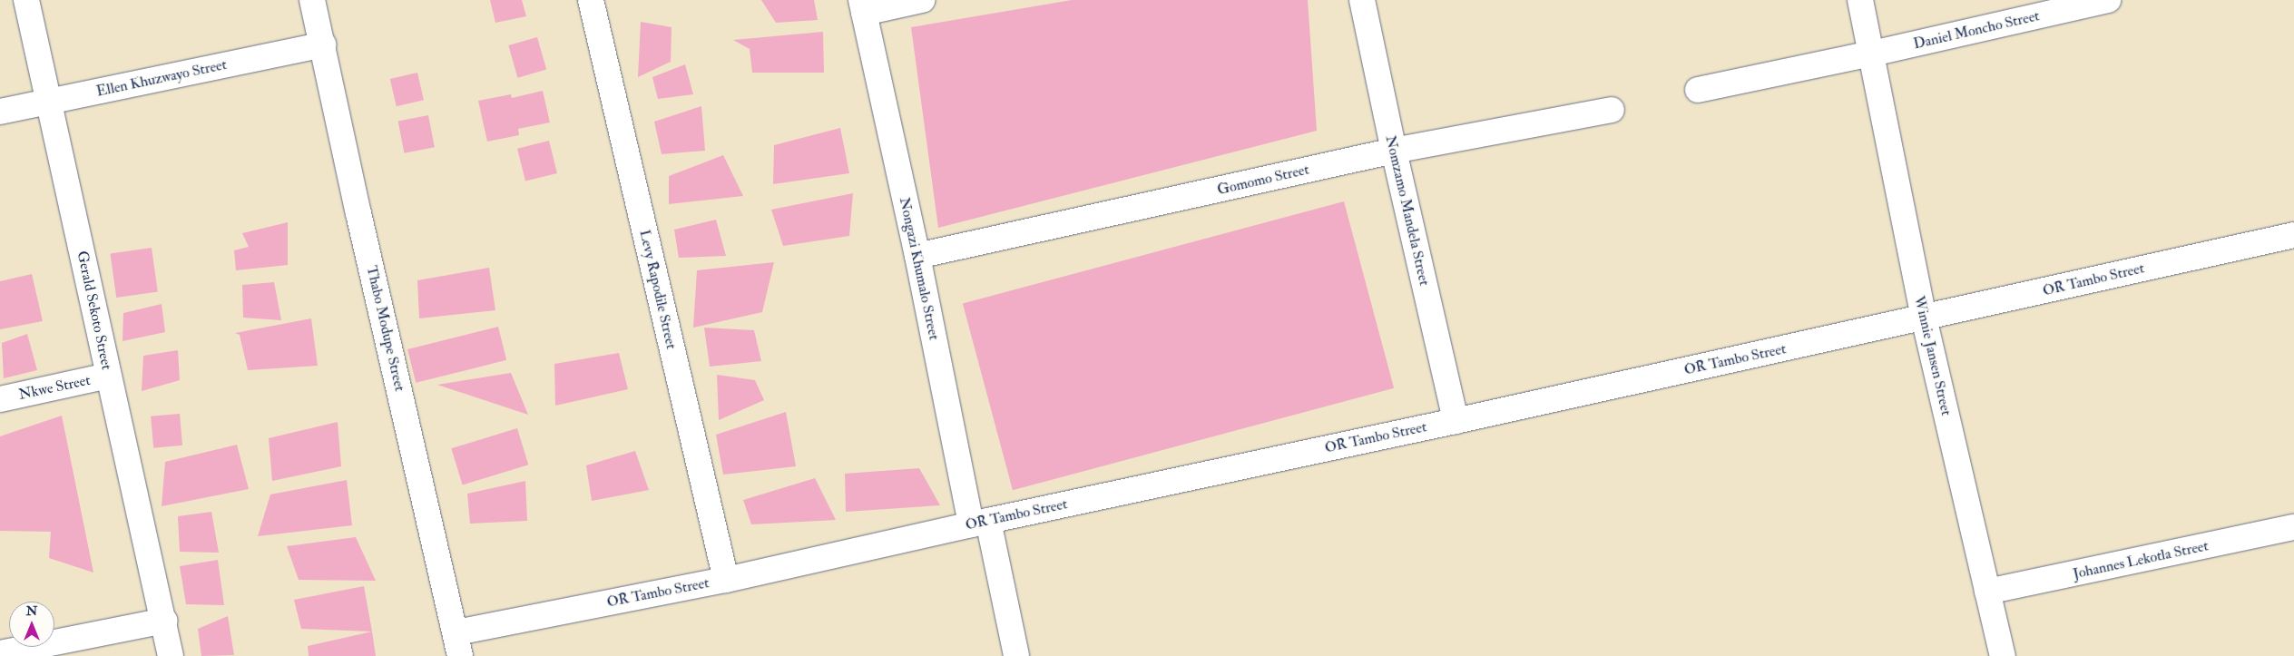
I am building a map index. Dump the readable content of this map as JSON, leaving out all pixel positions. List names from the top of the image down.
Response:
{
  "streets": {
    "street": [
      "Daniel Moncho Street",
      "Ellen Khuzwayo Street",
      "Gomomo Street",
      "Nomzamo Mandela Street",
      "Nongazi Khumalo Street",
      "OR Tambo Street",
      "Levy Rapodile Street",
      "Gerald Sekoto Street",
      "Thabo Modupe Street",
      "Winnie Jansen Street",
      "Nkwe Street",
      "Johannes Lekotla Street"
    ]
  },
  "crossings": [
    ["Daniel Moncho Street", "Winnie Jansen Street"],
    ["Ellen Khuzwayo Street", "Gerald Sekoto Street"],
    ["Ellen Khuzwayo Street", "Thabo Modupe Street"],
    ["Gomomo Street", "Nomzamo Mandela Street"],
    ["Gomomo Street", "Nongazi Khumalo Street"],
    ["Nomzamo Mandela Street", "OR Tambo Street"],
    ["Nongazi Khumalo Street", "OR Tambo Street"],
    ["OR Tambo Street", "Levy Rapodile Street"],
    ["OR Tambo Street", "Thabo Modupe Street"],
    ["OR Tambo Street", "Winnie Jansen Street"],
    ["Gerald Sekoto Street", "Nkwe Street"],
    ["Winnie Jansen Street", "Johannes Lekotla Street"]
  ],
  "north": "top"
}
